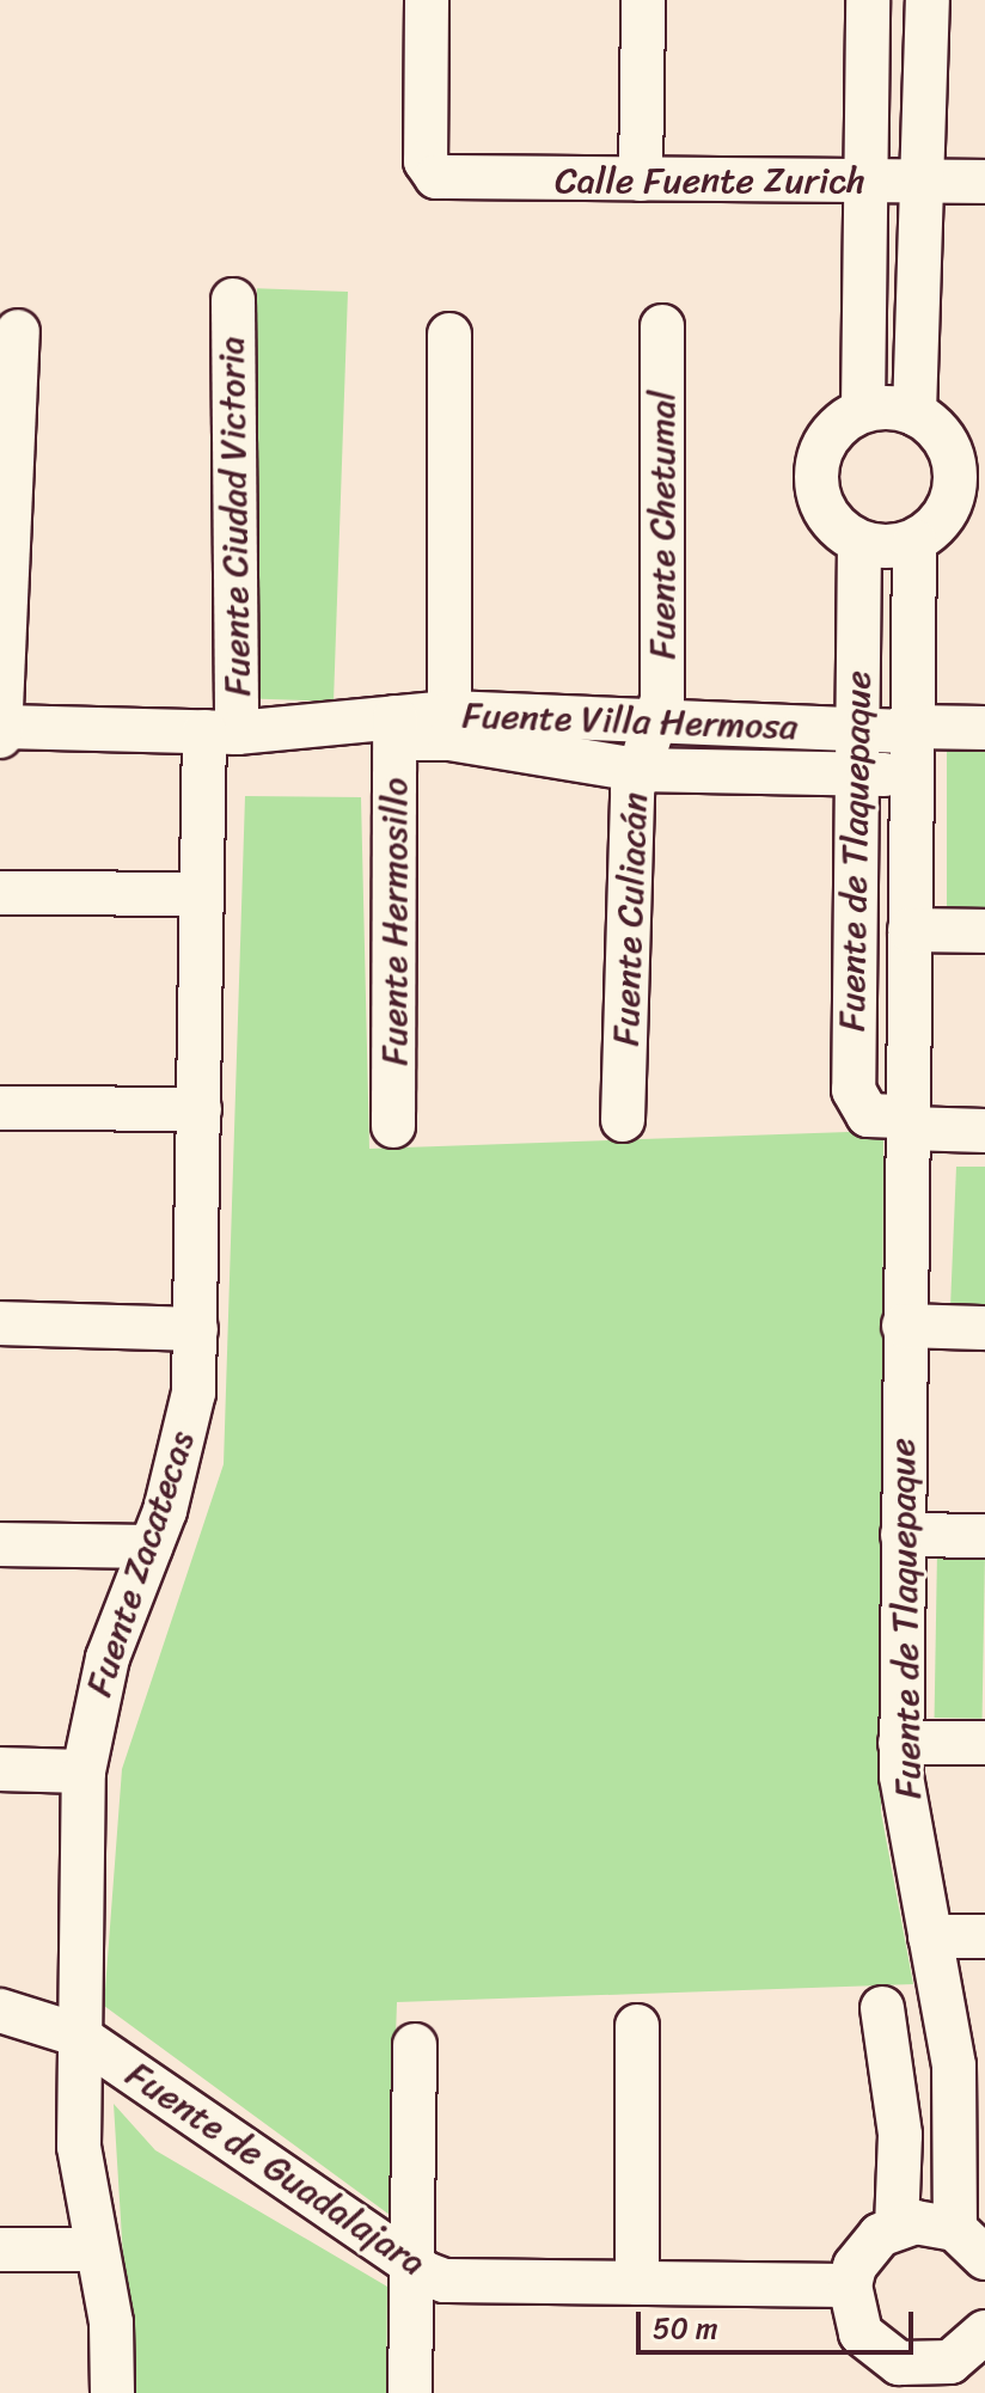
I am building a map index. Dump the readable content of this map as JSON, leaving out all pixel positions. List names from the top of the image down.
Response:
{
  "streets": {
    "street": [
      "Calle Fuente Zurich",
      "Fuente Ciudad Victoria",
      "Fuente Chetumal",
      "Fuente Villa Hermosa",
      "Fuente de Tlaquepaque",
      "Fuente Culiacán",
      "Fuente Hermosillo",
      "Fuente Zacatecas",
      "Fuente de Guadalajara"
    ]
  },
  "crossings": [
    ["Fuente Ciudad Victoria", "Fuente Villa Hermosa"],
    ["Fuente Ciudad Victoria", "Fuente Zacatecas"],
    ["Fuente Chetumal", "Fuente Villa Hermosa"],
    ["Fuente Chetumal", "Fuente Culiacán"],
    ["Fuente Villa Hermosa", "Fuente de Tlaquepaque"],
    ["Fuente Villa Hermosa", "Fuente Culiacán"],
    ["Fuente Villa Hermosa", "Fuente Hermosillo"],
    ["Fuente Villa Hermosa", "Fuente Zacatecas"],
    ["Fuente Zacatecas", "Fuente de Guadalajara"]
  ],
  "scale_bar": "50 m"
}
